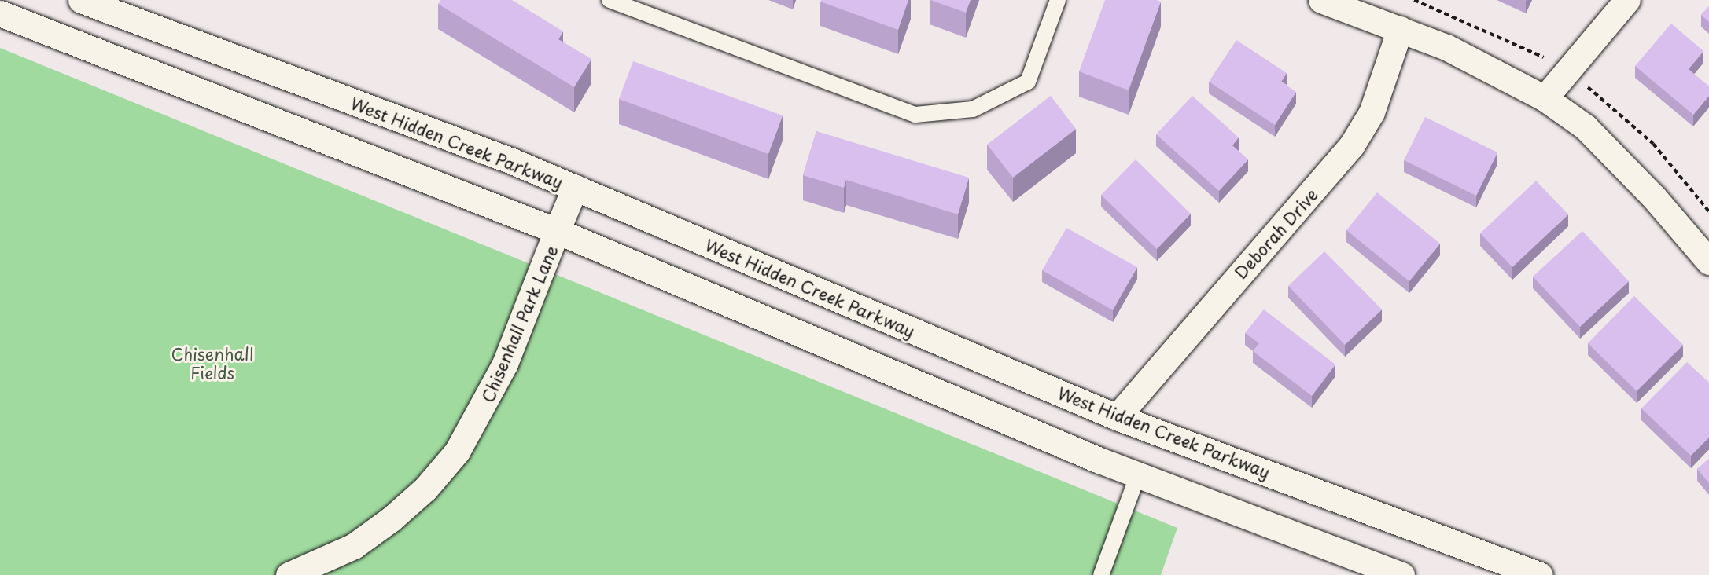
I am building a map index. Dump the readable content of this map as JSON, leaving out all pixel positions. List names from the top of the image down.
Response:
{
  "streets": {
    "main road": ["West Hidden Creek Parkway", "Deborah Drive", "Chisenhall Park Lane"]
  },
  "crossings": [
    ["West Hidden Creek Parkway", "Deborah Drive"],
    ["West Hidden Creek Parkway", "Chisenhall Park Lane"]
  ],
  "parks": ["Chisenhall Fields"]
}
